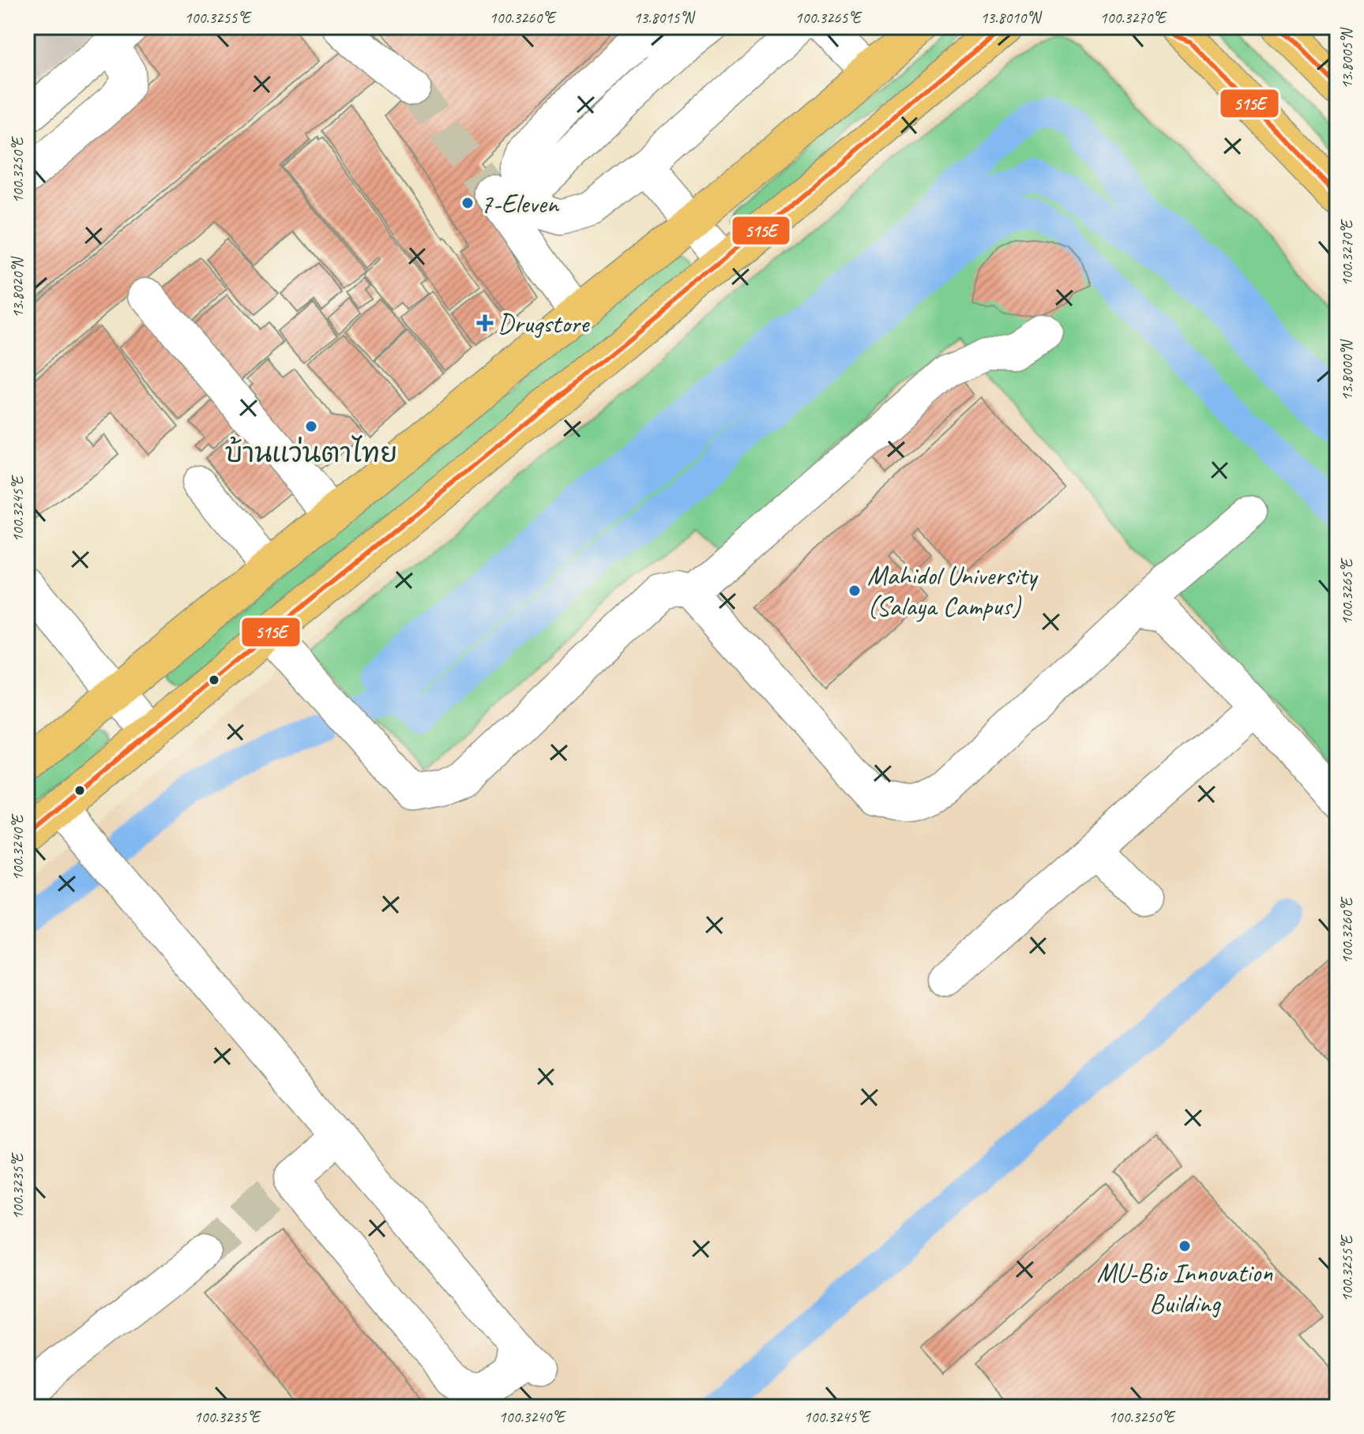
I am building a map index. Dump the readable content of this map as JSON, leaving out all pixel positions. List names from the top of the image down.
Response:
{
  "places": {
    "other": [
      "7-Eleven",
      "บ้านแว่นตาไทย",
      "Mahidol University (Salaya Campus)",
      "MU-Bio Innovation Building"
    ],
    "health": ["Drugstore"]
  },
  "lines": ["transit line 515E"],
  "coordinates": [
    "100.3255°E",
    "100.3260°E",
    "13.8015°N",
    "100.3265°E",
    "13.8010°N",
    "100.3270°E",
    "13.8005°N",
    "100.3250°E",
    "13.8020°N",
    "13.8000°N",
    "100.3245°E",
    "100.3240°E",
    "100.3235°E"
  ]
}
